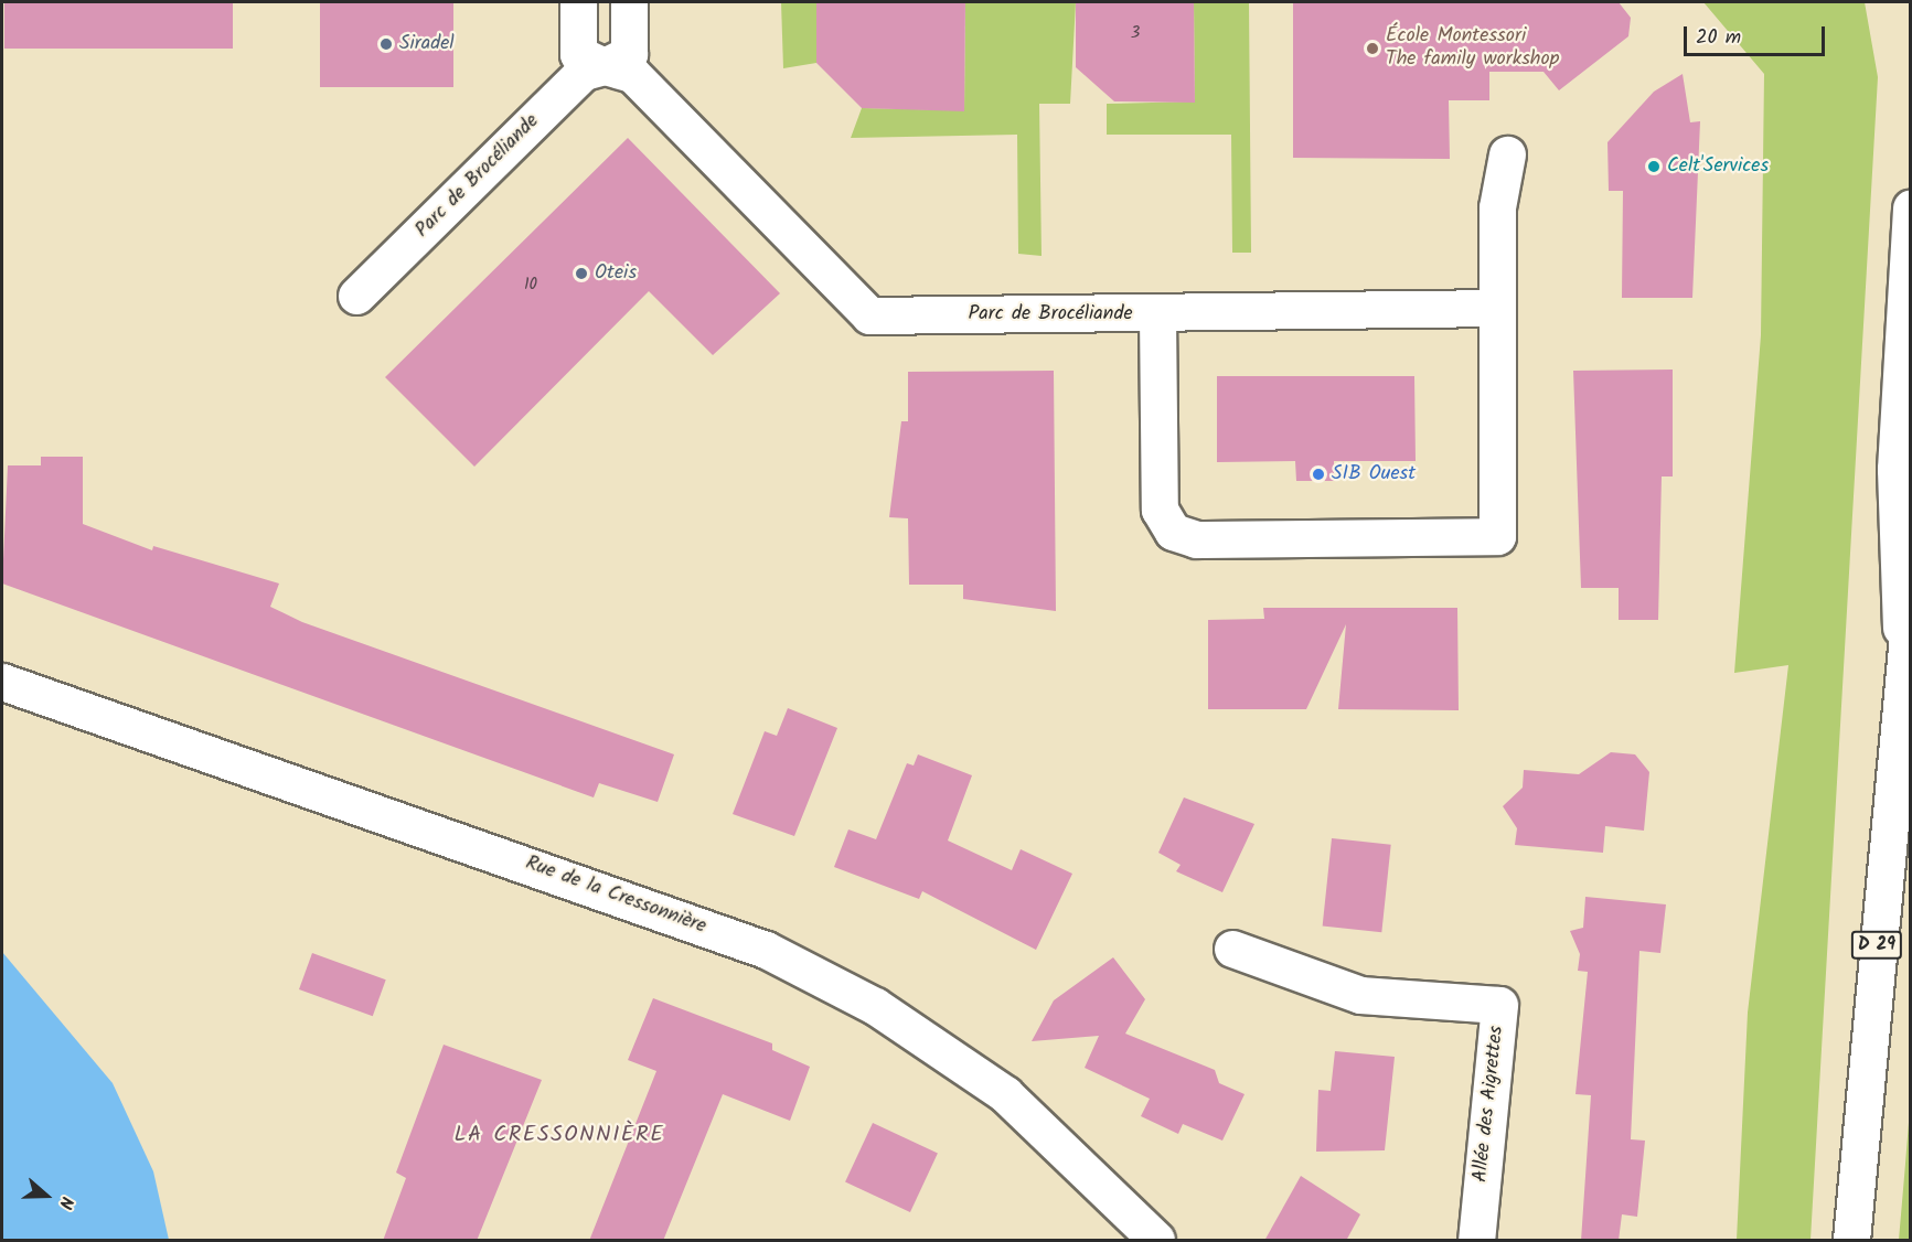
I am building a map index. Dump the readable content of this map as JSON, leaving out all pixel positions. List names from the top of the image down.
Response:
{
  "streets": {
    "street": [
      "Parc de Brocéliande",
      "Rue de la Cressonnière",
      "D 29",
      "Allée des Aigrettes"
    ]
  },
  "districts": ["LA CRESSONNIÈRE"],
  "places": [
    "Siradel",
    "École Montessori The family workshop",
    "Celt'Services",
    "Oteis",
    "SIB Ouest"
  ],
  "house_numbers": ["3", "10"],
  "scale_bar": "20 m",
  "north": "right"
}
